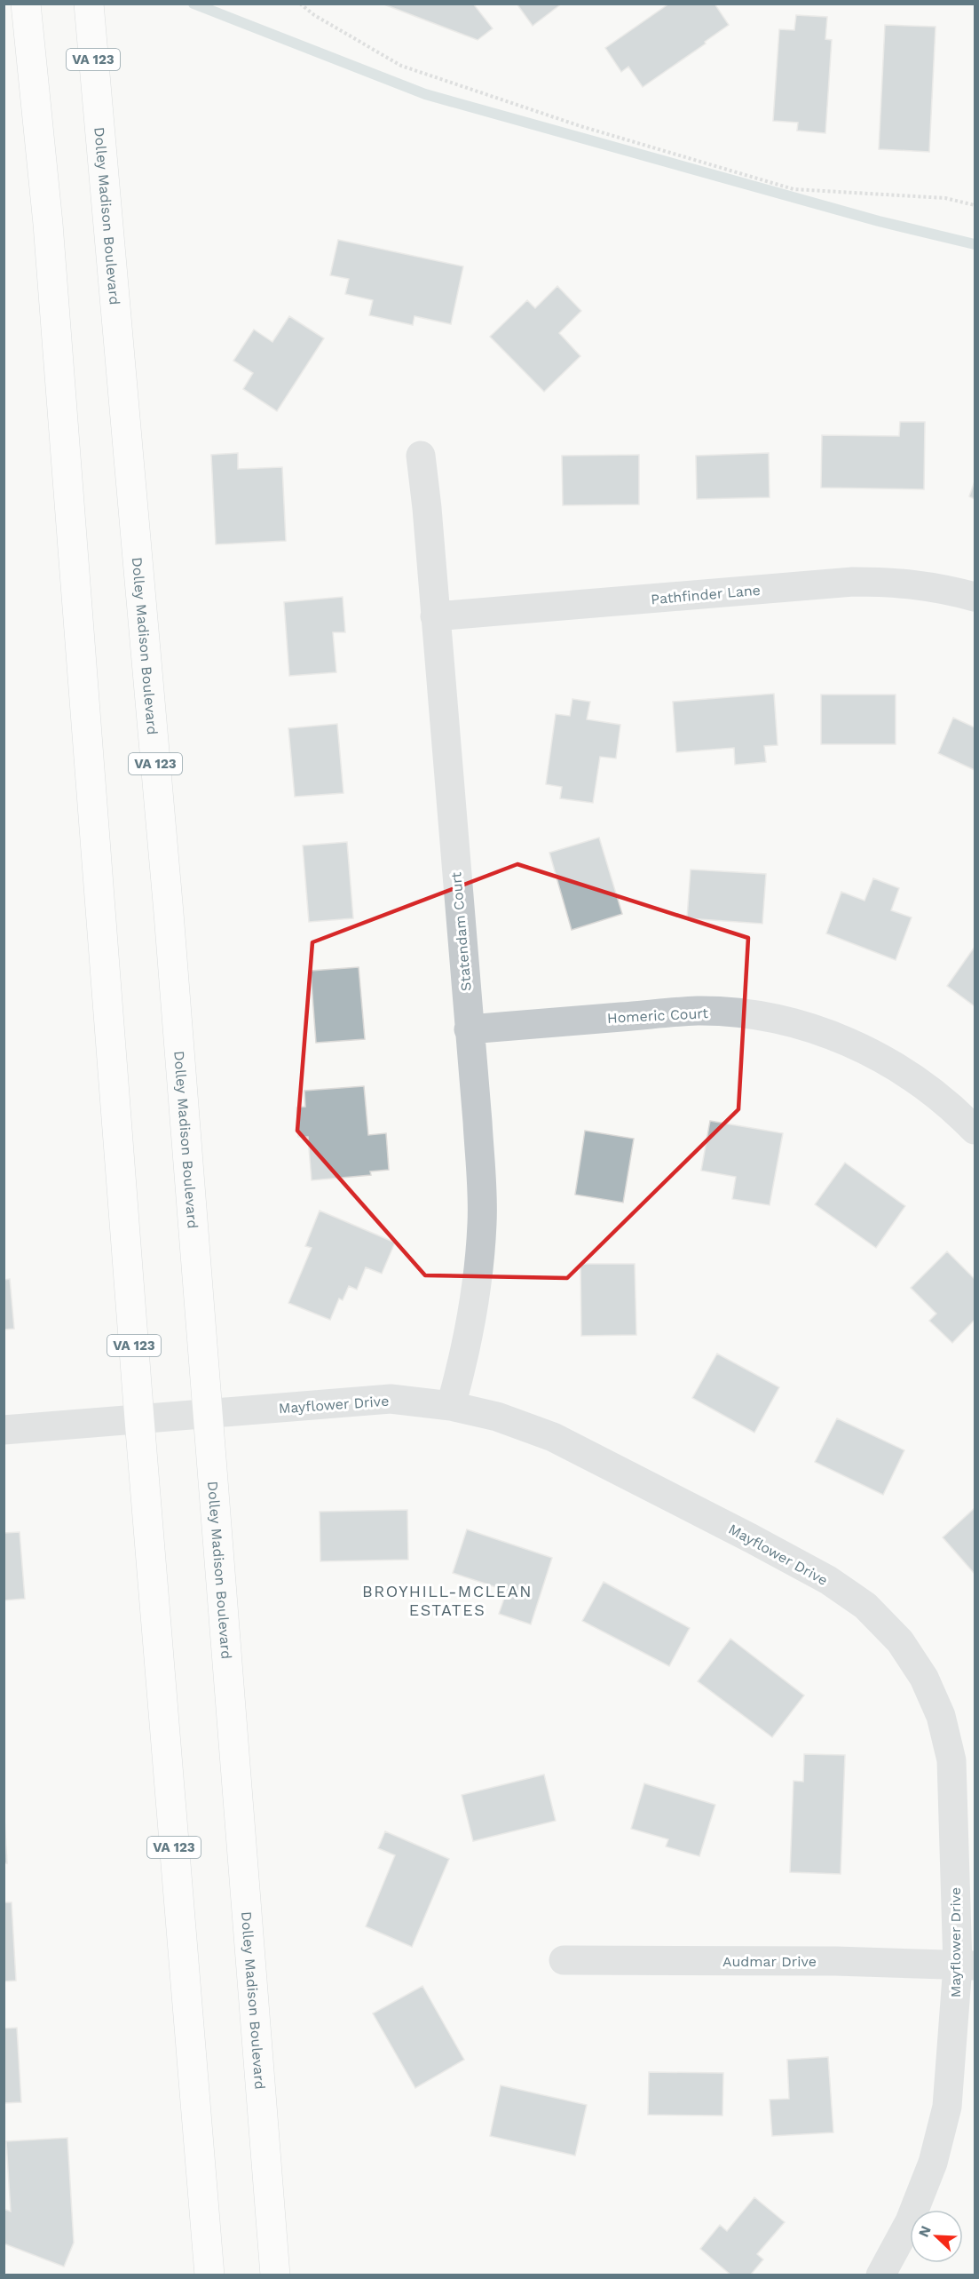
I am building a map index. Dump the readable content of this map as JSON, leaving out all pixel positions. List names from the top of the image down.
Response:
{
  "streets": {
    "main road": ["VA 123", "Dolley Madison Boulevard"],
    "street": [
      "Pathfinder Lane",
      "Statendam Court",
      "Homeric Court",
      "Mayflower Drive",
      "Audmar Drive"
    ]
  },
  "crossings": [
    ["VA 123", "Mayflower Drive"],
    ["Dolley Madison Boulevard", "Mayflower Drive"],
    ["Pathfinder Lane", "Statendam Court"],
    ["Statendam Court", "Homeric Court"],
    ["Statendam Court", "Mayflower Drive"],
    ["Mayflower Drive", "Audmar Drive"]
  ],
  "districts": ["BROYHILL-MCLEAN ESTATES"],
  "north": "top left"
}
